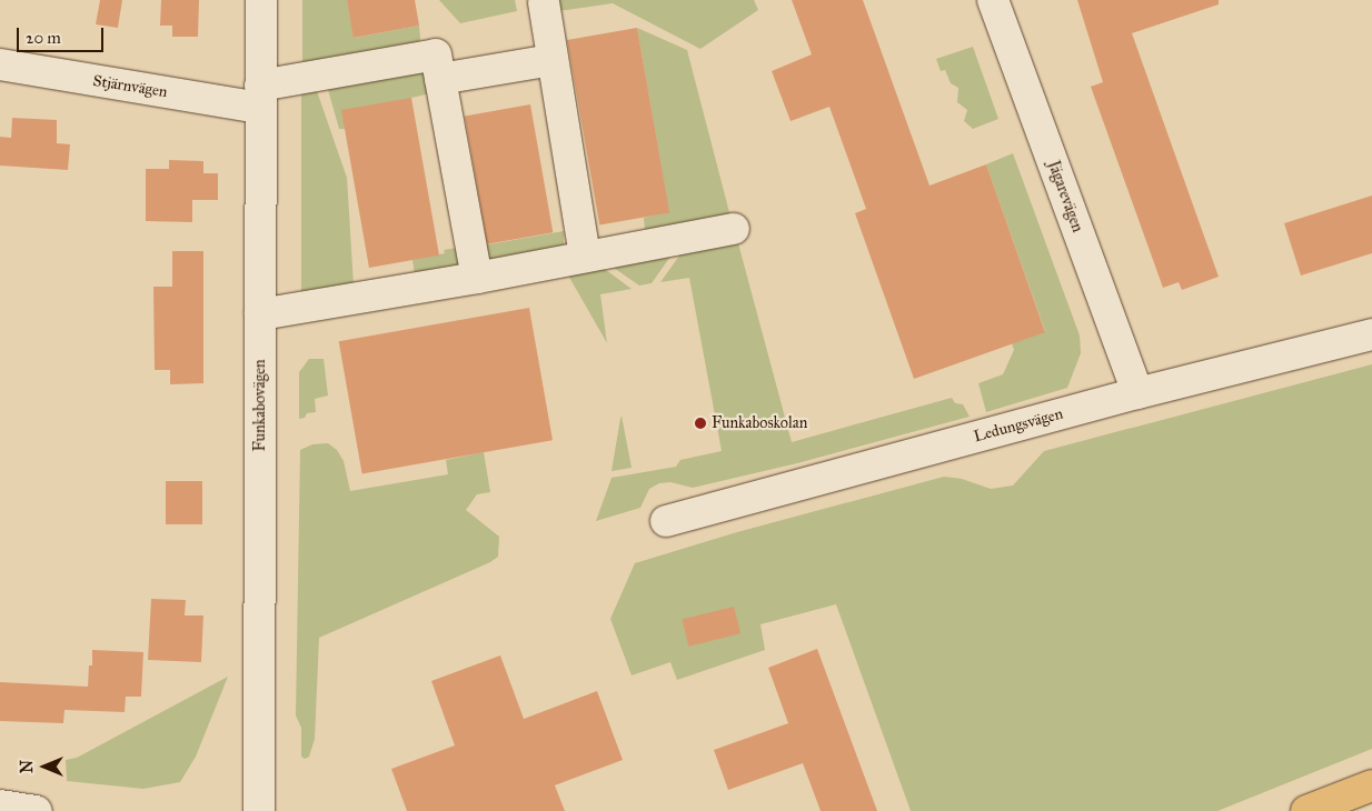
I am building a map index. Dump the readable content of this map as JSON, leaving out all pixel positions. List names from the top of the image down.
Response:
{
  "streets": {
    "street": [
      "Stjärnvägen",
      "Jägarevägen",
      "Funkabovägen",
      "Ledungsvägen"
    ]
  },
  "crossings": [
    ["Stjärnvägen", "Funkabovägen"],
    ["Jägarevägen", "Ledungsvägen"]
  ],
  "places": ["Funkaboskolan"],
  "scale_bar": "20 m",
  "north": "left"
}
